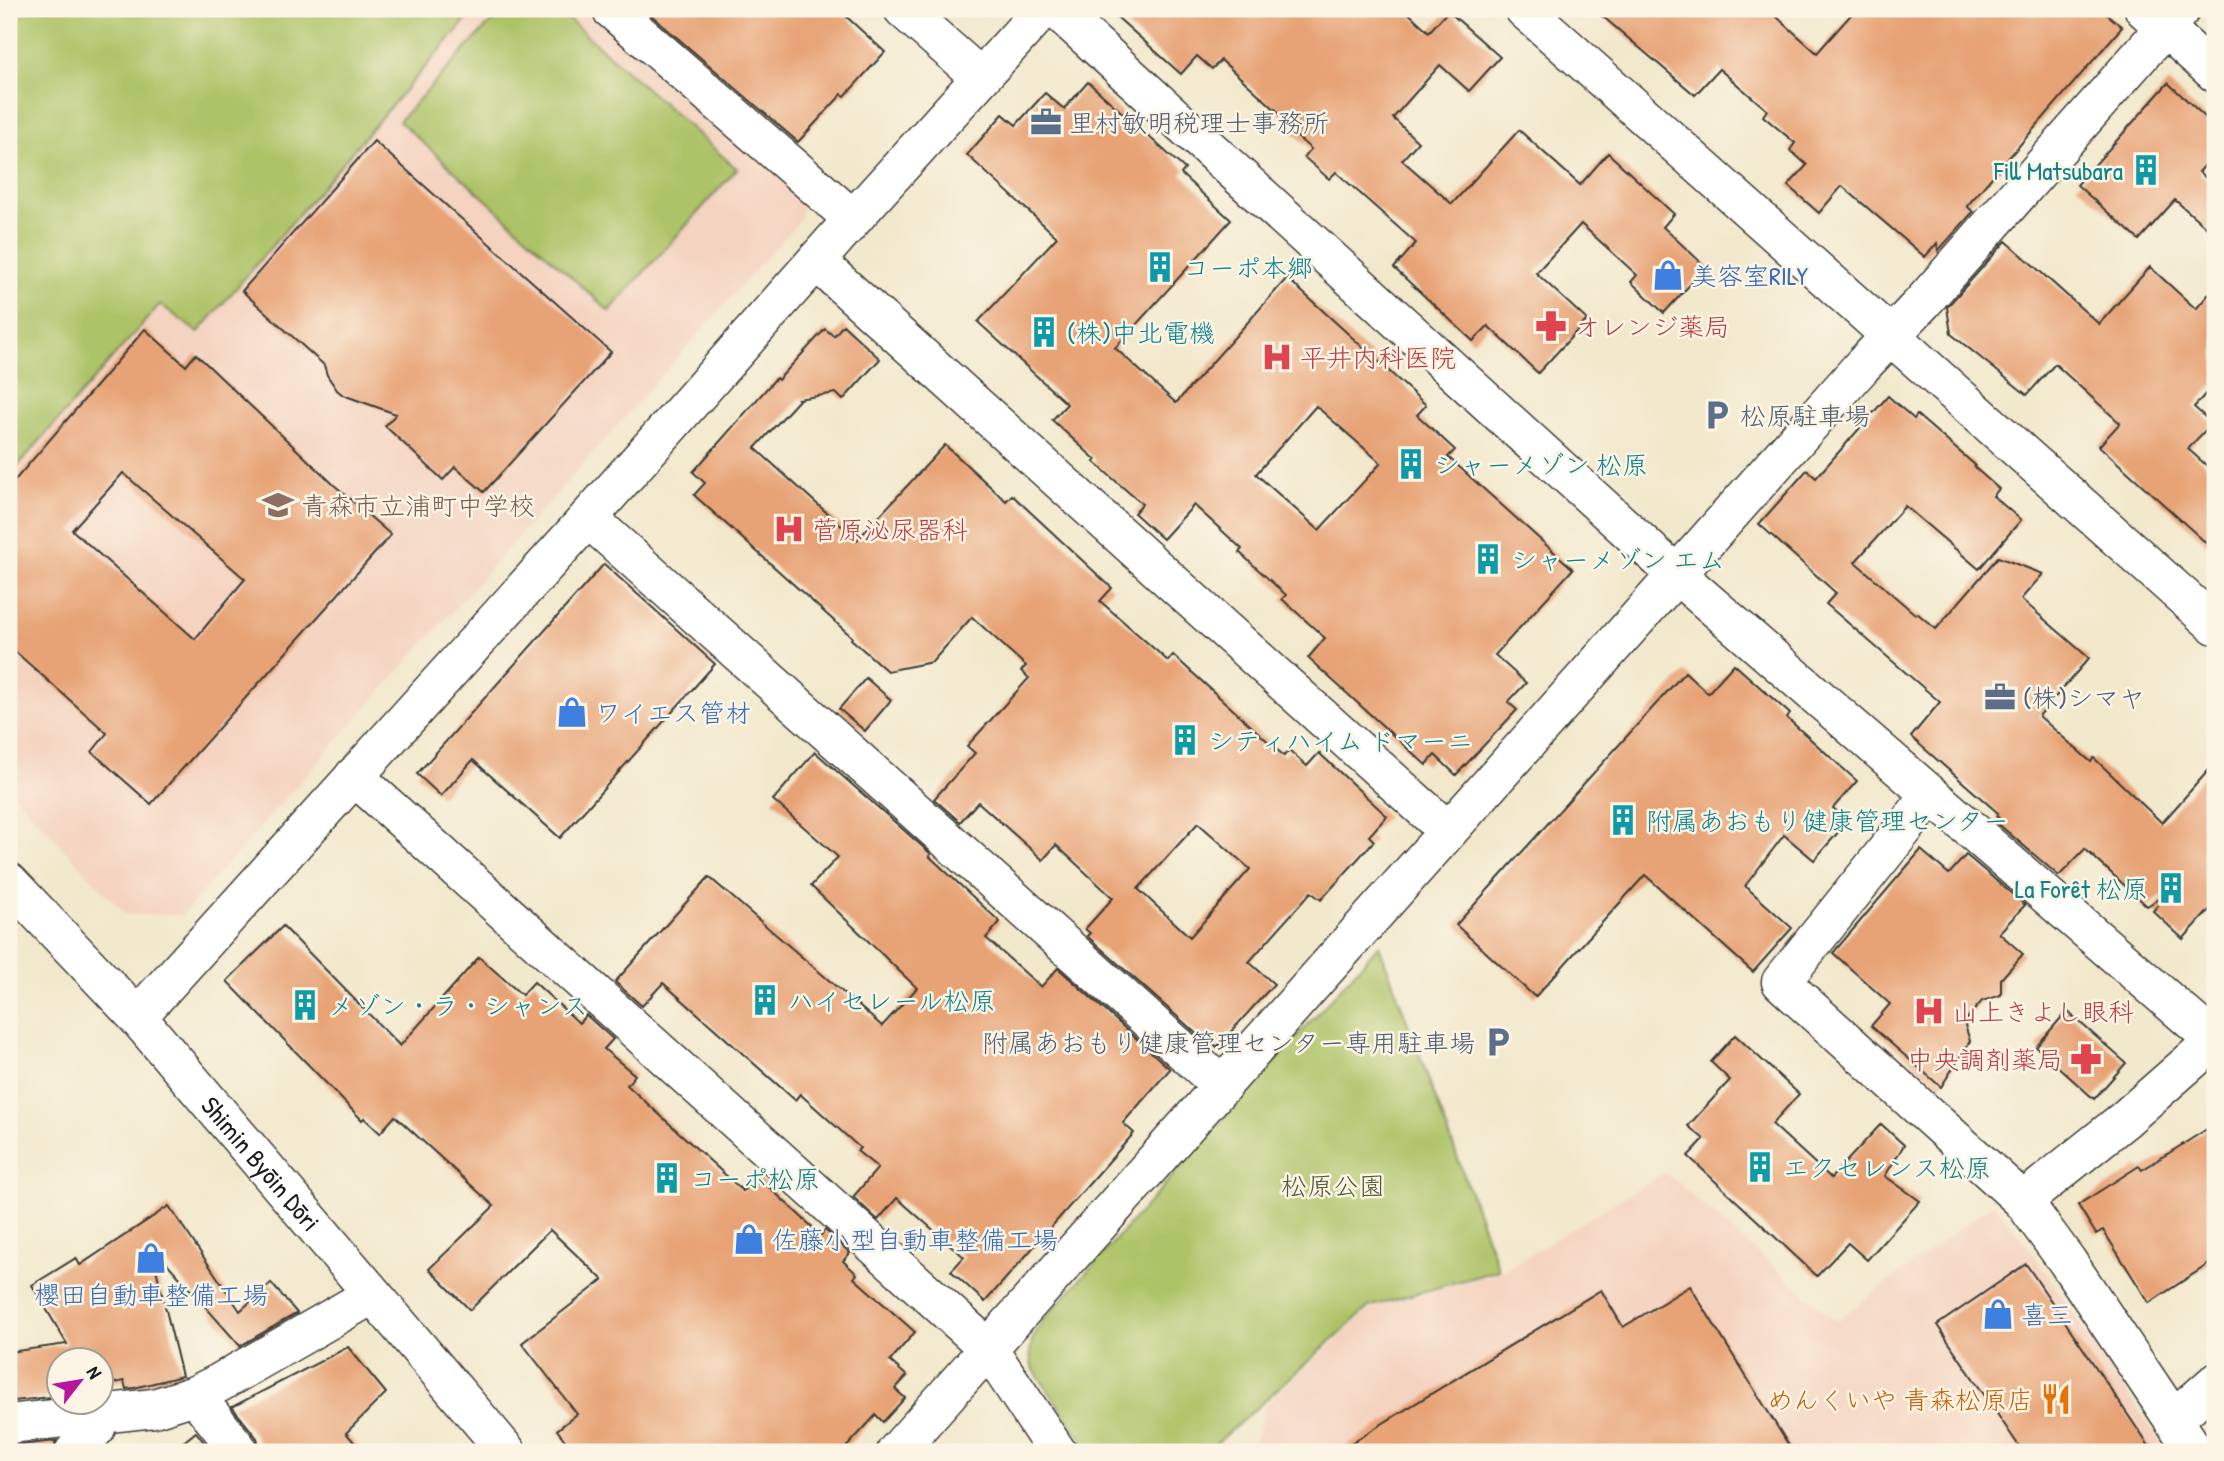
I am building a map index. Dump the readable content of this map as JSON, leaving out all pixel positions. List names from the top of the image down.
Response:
{
  "streets": {
    "street": ["Shimin Byōin Dōri"]
  },
  "parks": ["松原公園"],
  "places": {
    "office": ["里村敏明税理士事務所", "(株)シマヤ"],
    "building": [
      "Fill Matsubara",
      "コーポ本郷",
      "(株)中北電機",
      "シャーメゾン 松原",
      "シャーメゾン エム",
      "シティハイム ドマーニ",
      "附属あおもり健康管理センター",
      "La Forêt 松原",
      "ハイセレール松原",
      "メゾン・ラ・シャンス",
      "エクセレンス松原",
      "コーポ松原"
    ],
    "shop": [
      "美容室RILY",
      "ワイエス管材",
      "佐藤小型自動車整備工場",
      "櫻田自動車整備工場",
      "喜三"
    ],
    "pharmacy": ["オレンジ薬局", "中央調剤薬局"],
    "hospital": ["平井内科医院", "菅原泌尿器科", "山上きよし眼科"],
    "parking": ["松原駐車場", "附属あおもり健康管理センター専用駐車場"],
    "school or university": ["青森市立浦町中学校"],
    "restaurant": ["めんくいや 青森松原店"]
  },
  "north": "top right"
}
